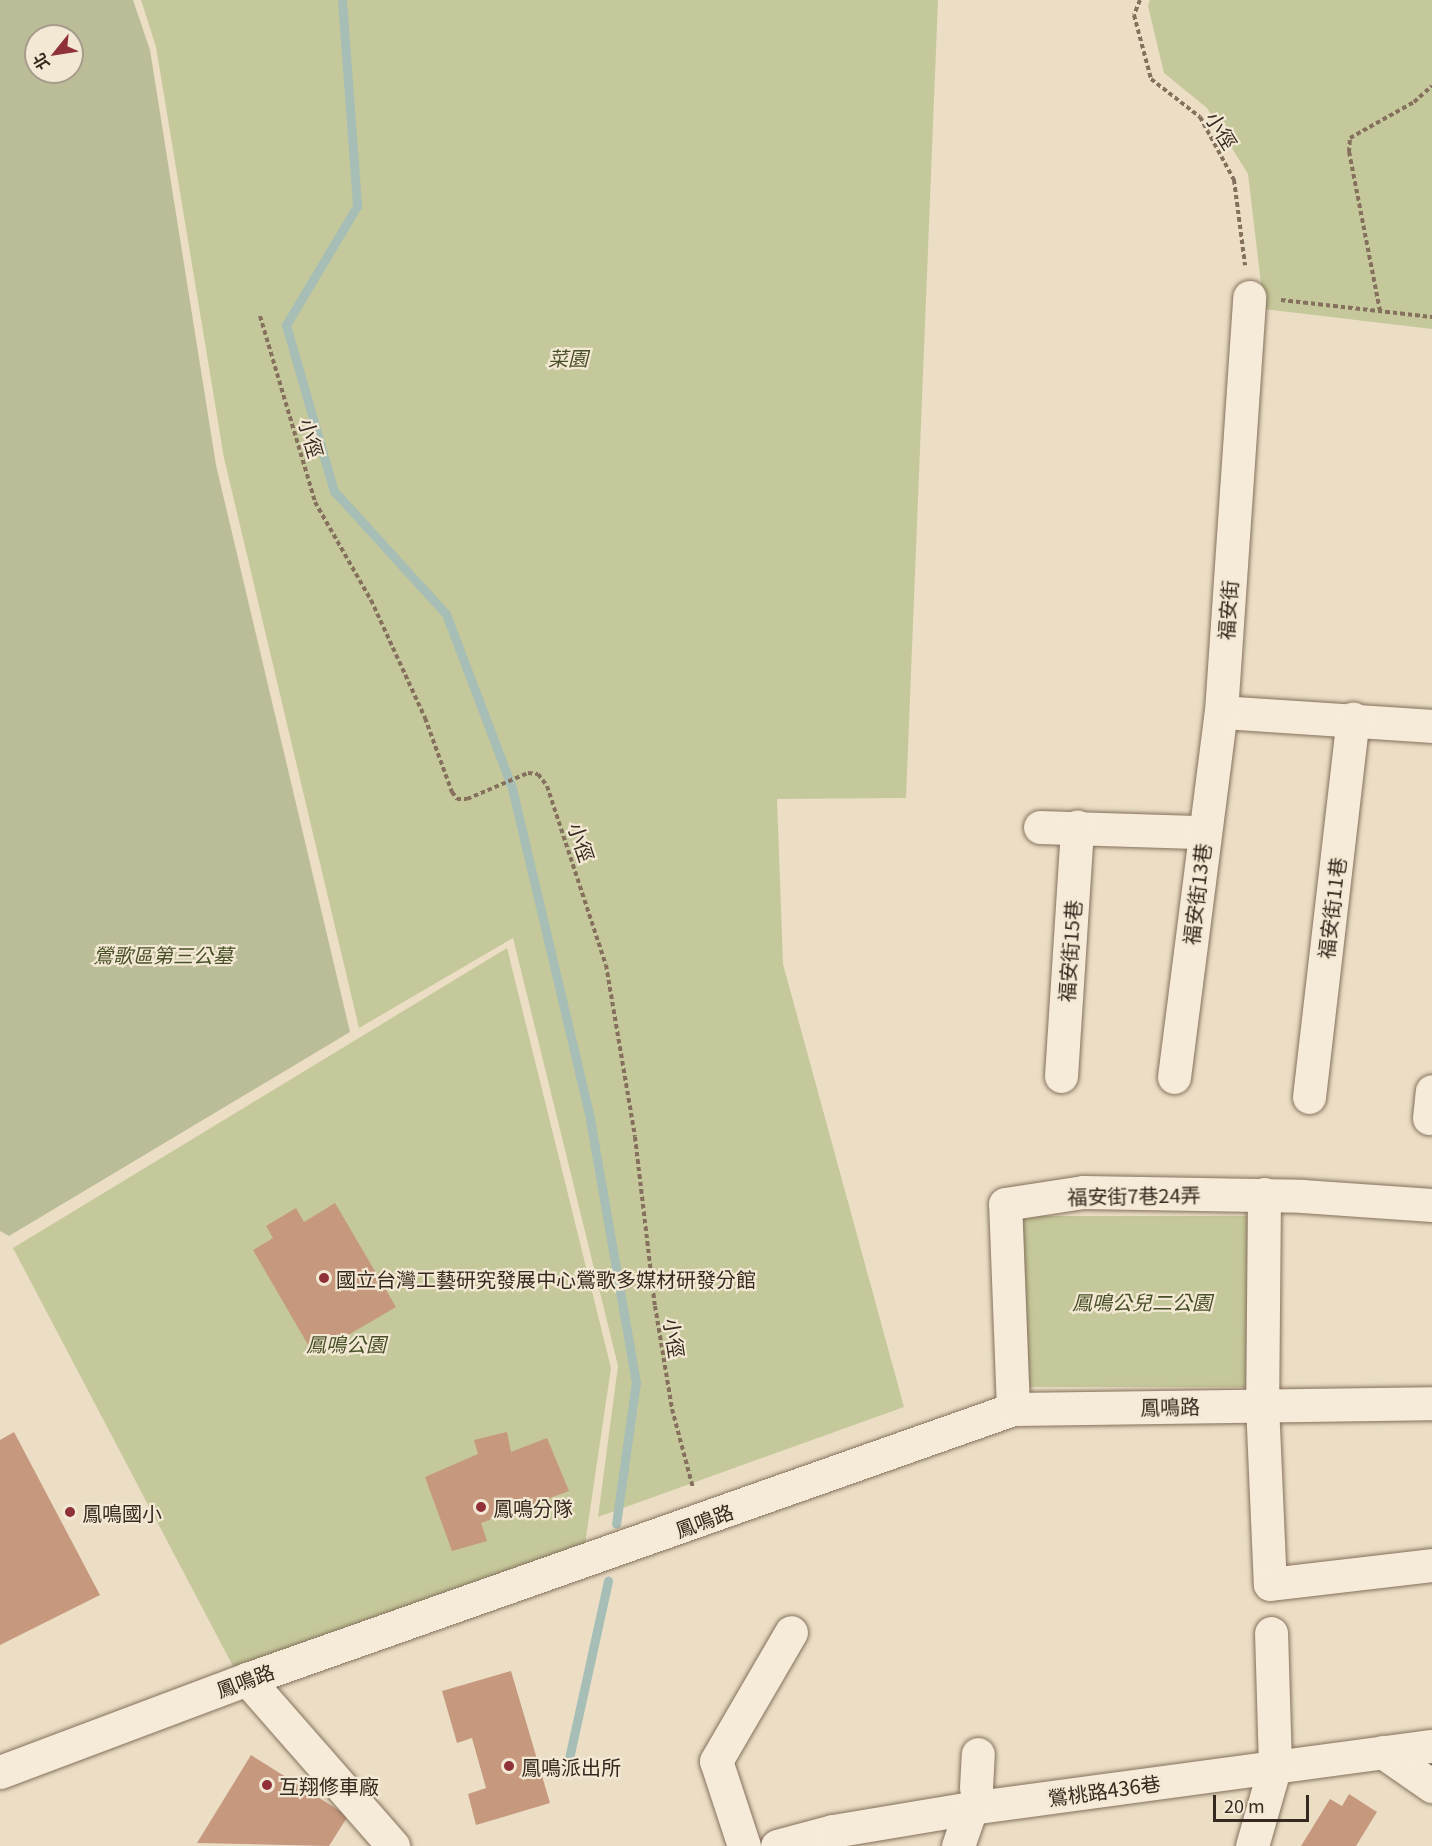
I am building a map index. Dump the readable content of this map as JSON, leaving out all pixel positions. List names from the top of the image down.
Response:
{
  "streets": {
    "street": [
      "福安街",
      "福安街13巷",
      "福安街11巷",
      "福安街15巷",
      "福安街7巷24弄",
      "鳳鳴路",
      "鶯桃路436巷"
    ],
    "path": ["小徑"]
  },
  "crossings": [
    ["小徑", "福安街"],
    ["小徑", "鳳鳴路"],
    ["福安街", "福安街13巷"],
    ["福安街7巷24弄", "鳳鳴路"]
  ],
  "parks": [
    "菜園",
    "鶯歌區第三公墓",
    "鳳鳴公兒二公園",
    "鳳鳴公園"
  ],
  "places": [
    "國立台灣工藝研究發展中心鶯歌多媒材研發分館",
    "鳳鳴分隊",
    "鳳鳴國小",
    "鳳鳴派出所",
    "互翔修車廠"
  ],
  "scale_bar": "20 m",
  "north": "bottom left"
}
